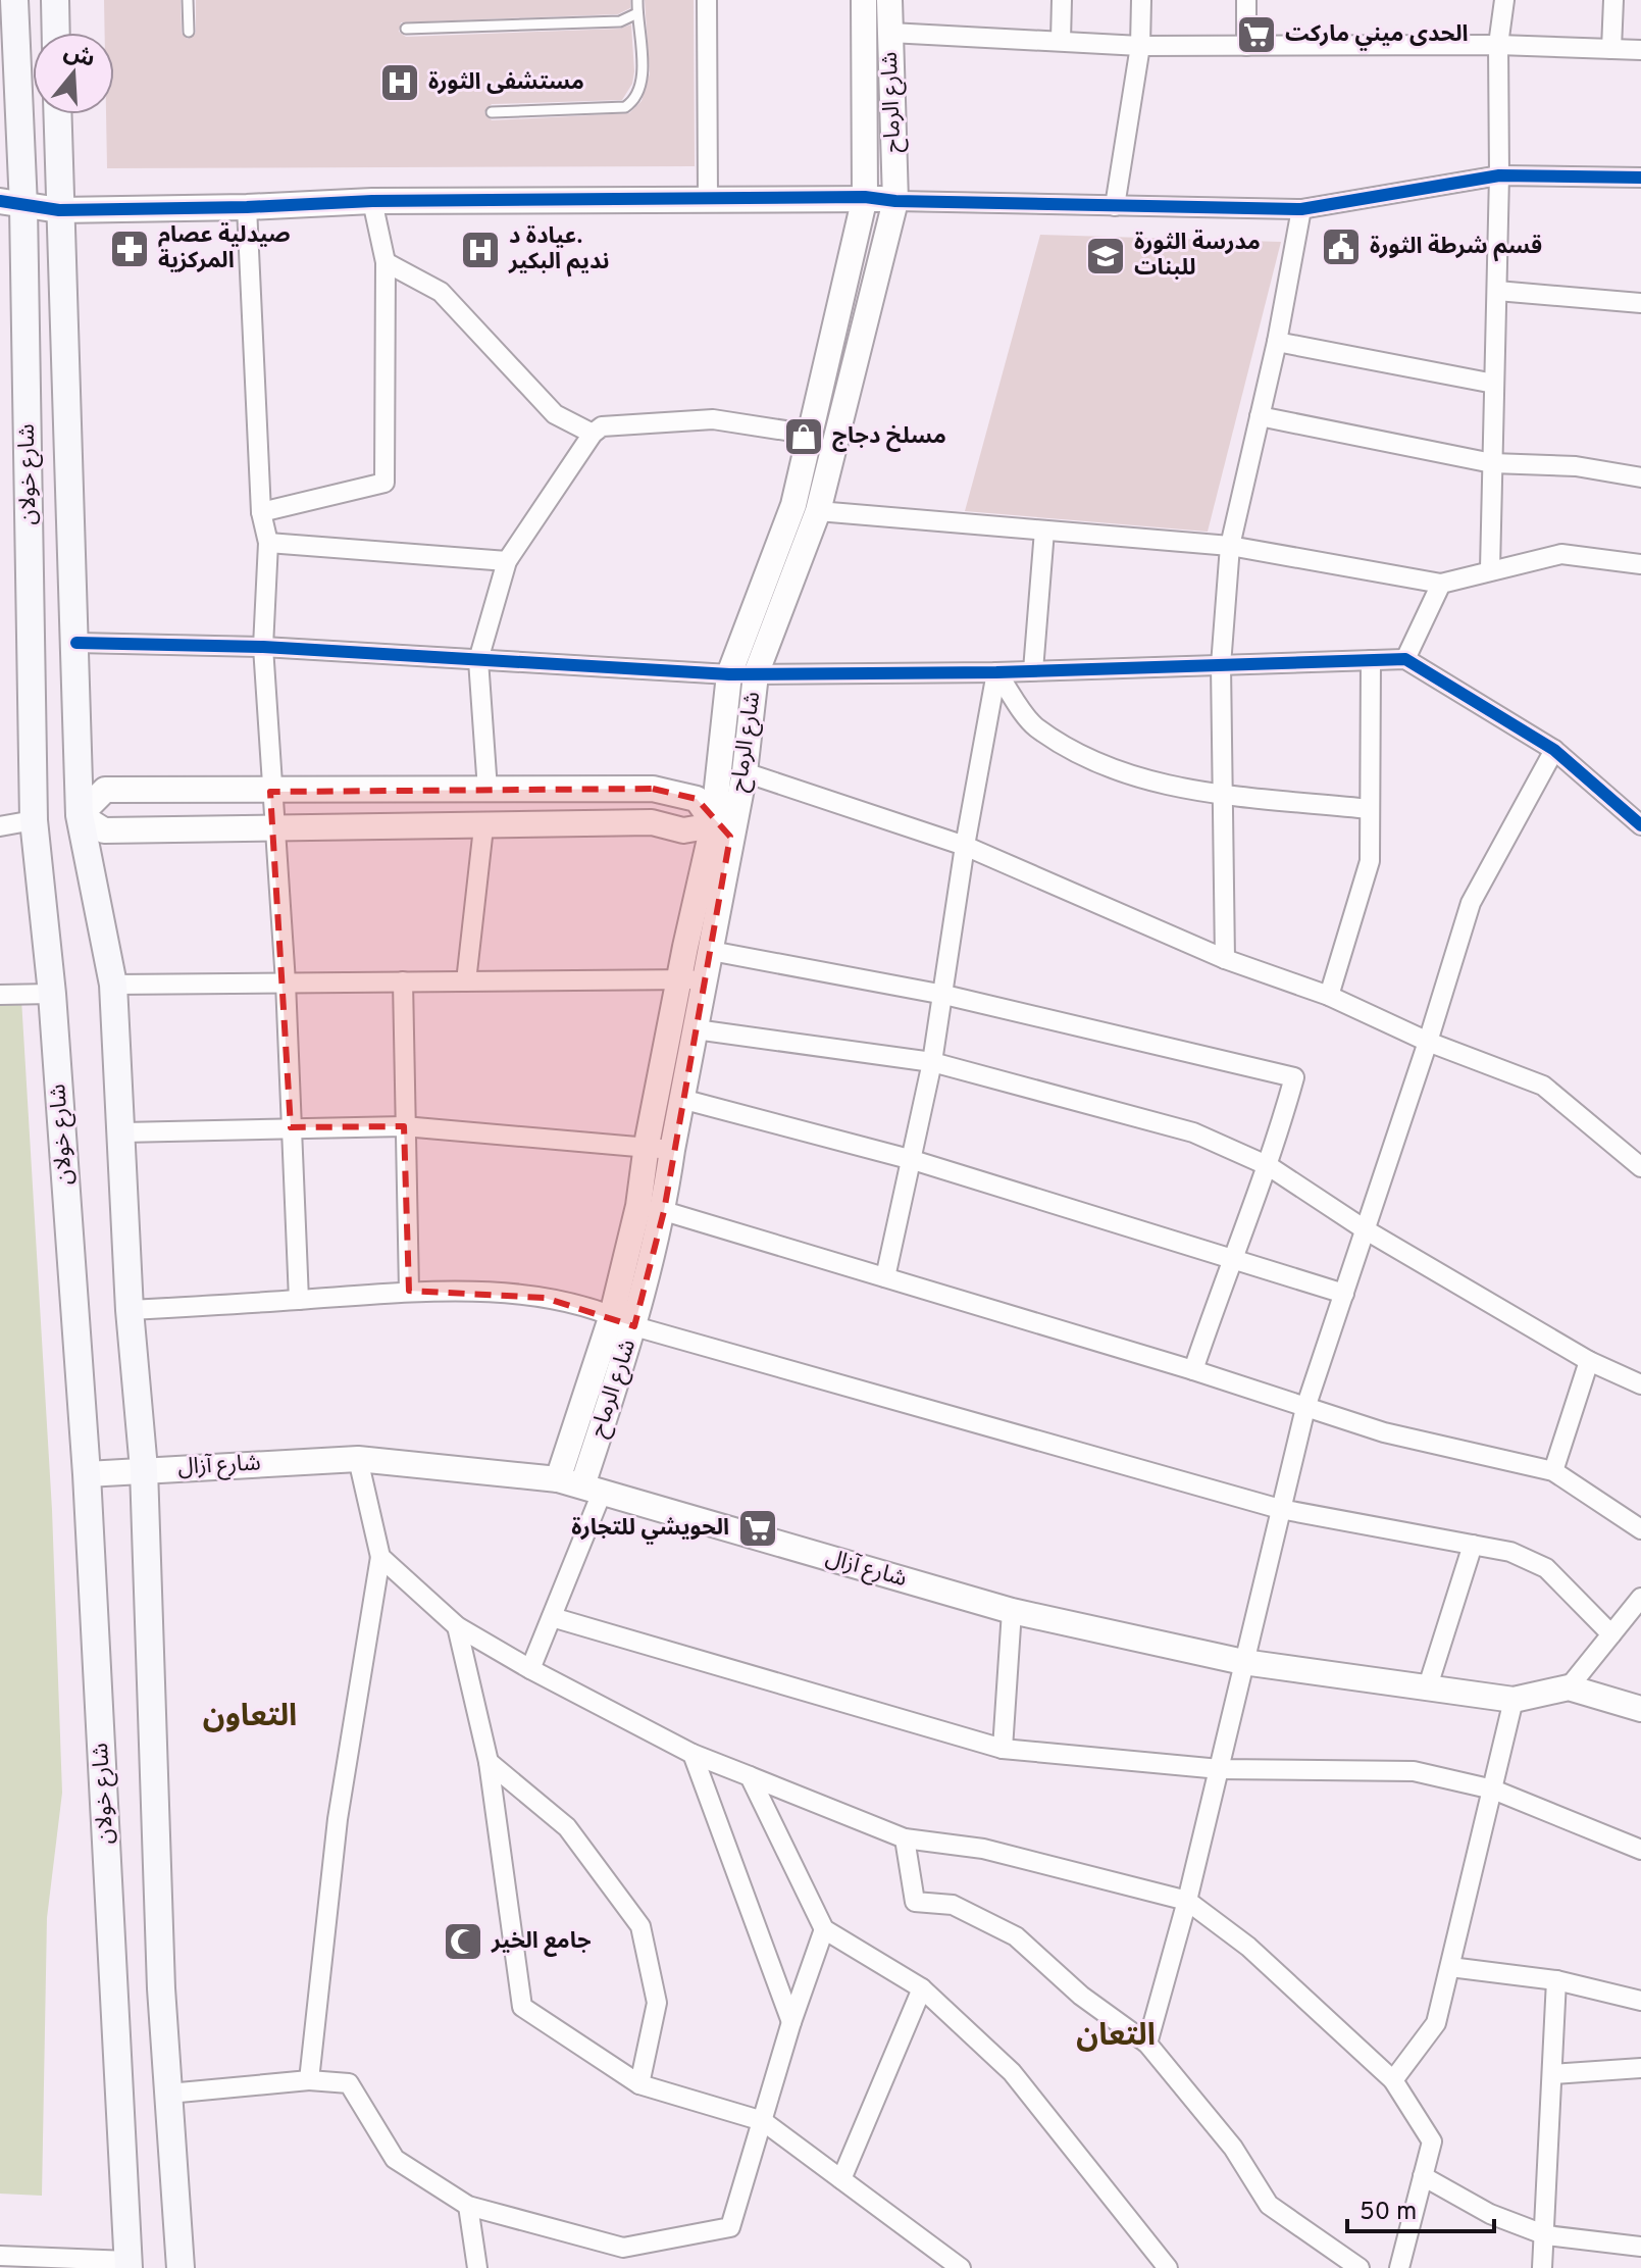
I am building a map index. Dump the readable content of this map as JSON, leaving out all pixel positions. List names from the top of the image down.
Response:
{
  "streets": {
    "main road": ["شارع خولان"],
    "street": ["شارع الرماح", "شارع آزال"]
  },
  "crossings": [
    ["شارع الرماح", "شارع آزال"],
    ["شارع خولان", "شارع آزال"]
  ],
  "districts": ["التعاون", "التعان"],
  "places": {
    "supermarket": ["الحدى ميني ماركت", "الحويشي للتجارة"],
    "hospital": ["مستشفى الثورة", "عيادة د. نديم البكير"],
    "public building": ["قسم شرطة الثورة"],
    "pharmacy": ["صيدلية عصام المركزية"],
    "school or university": ["مدرسة الثورة للبنات"],
    "shop": ["مسلخ دجاج"],
    "mosque": ["جامع الخير"]
  },
  "scale_bar": "50 m",
  "north": "top"
}
